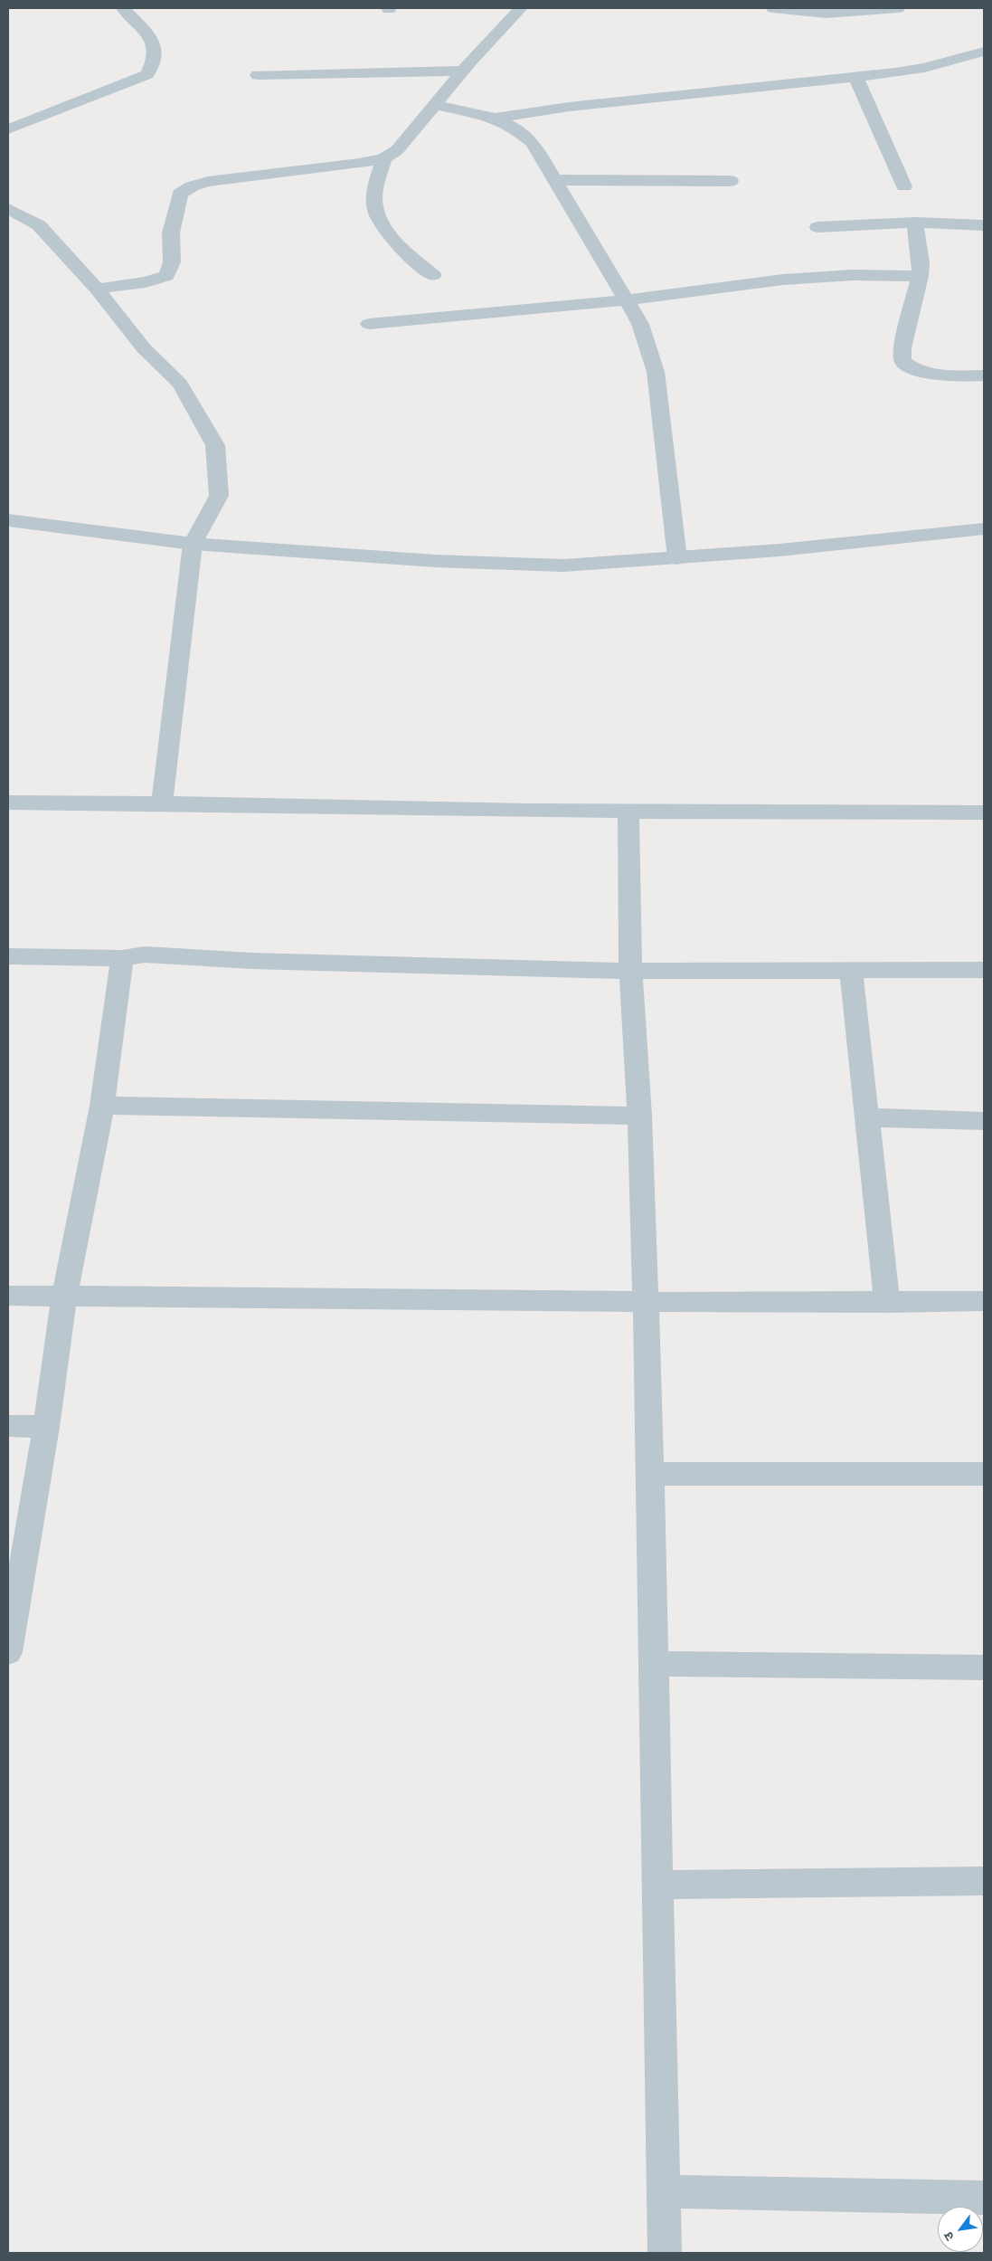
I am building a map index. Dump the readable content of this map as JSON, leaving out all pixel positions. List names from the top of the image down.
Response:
{
  "north": "bottom left"
}
